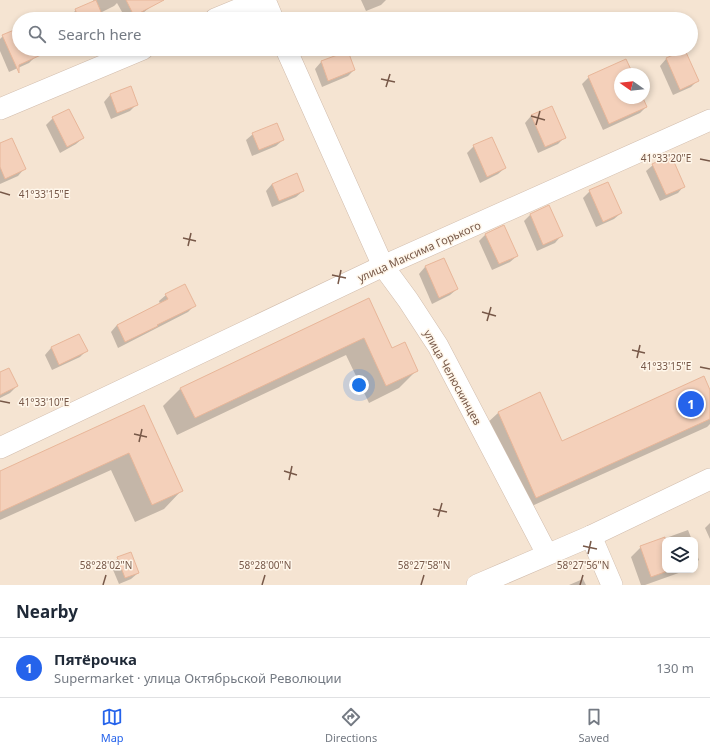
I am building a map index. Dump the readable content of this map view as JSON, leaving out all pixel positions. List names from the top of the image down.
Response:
{
  "streets": {
    "street": ["улица Максима Горького", "улица Челюскинцев"]
  },
  "crossings": [
    ["улица Максима Горького", "улица Челюскинцев"]
  ],
  "north": "left",
  "page": {
    "search": "Search here",
    "pins": "1",
    "heading": "Nearby",
    "list": [
      {
        "mark": "1",
        "name": "Пятёрочка",
        "note": "Supermarket · улица Октябрьской Революции",
        "value": "130 m"
      }
    ],
    "nav": ["Map", "Directions", "Saved"]
  },
  "coordinates": [
    "41°33'20\"E",
    "41°33'15\"E",
    "41°33'10\"E",
    "58°28'02\"N",
    "58°28'00\"N",
    "58°27'58\"N",
    "58°27'56\"N"
  ]
}
